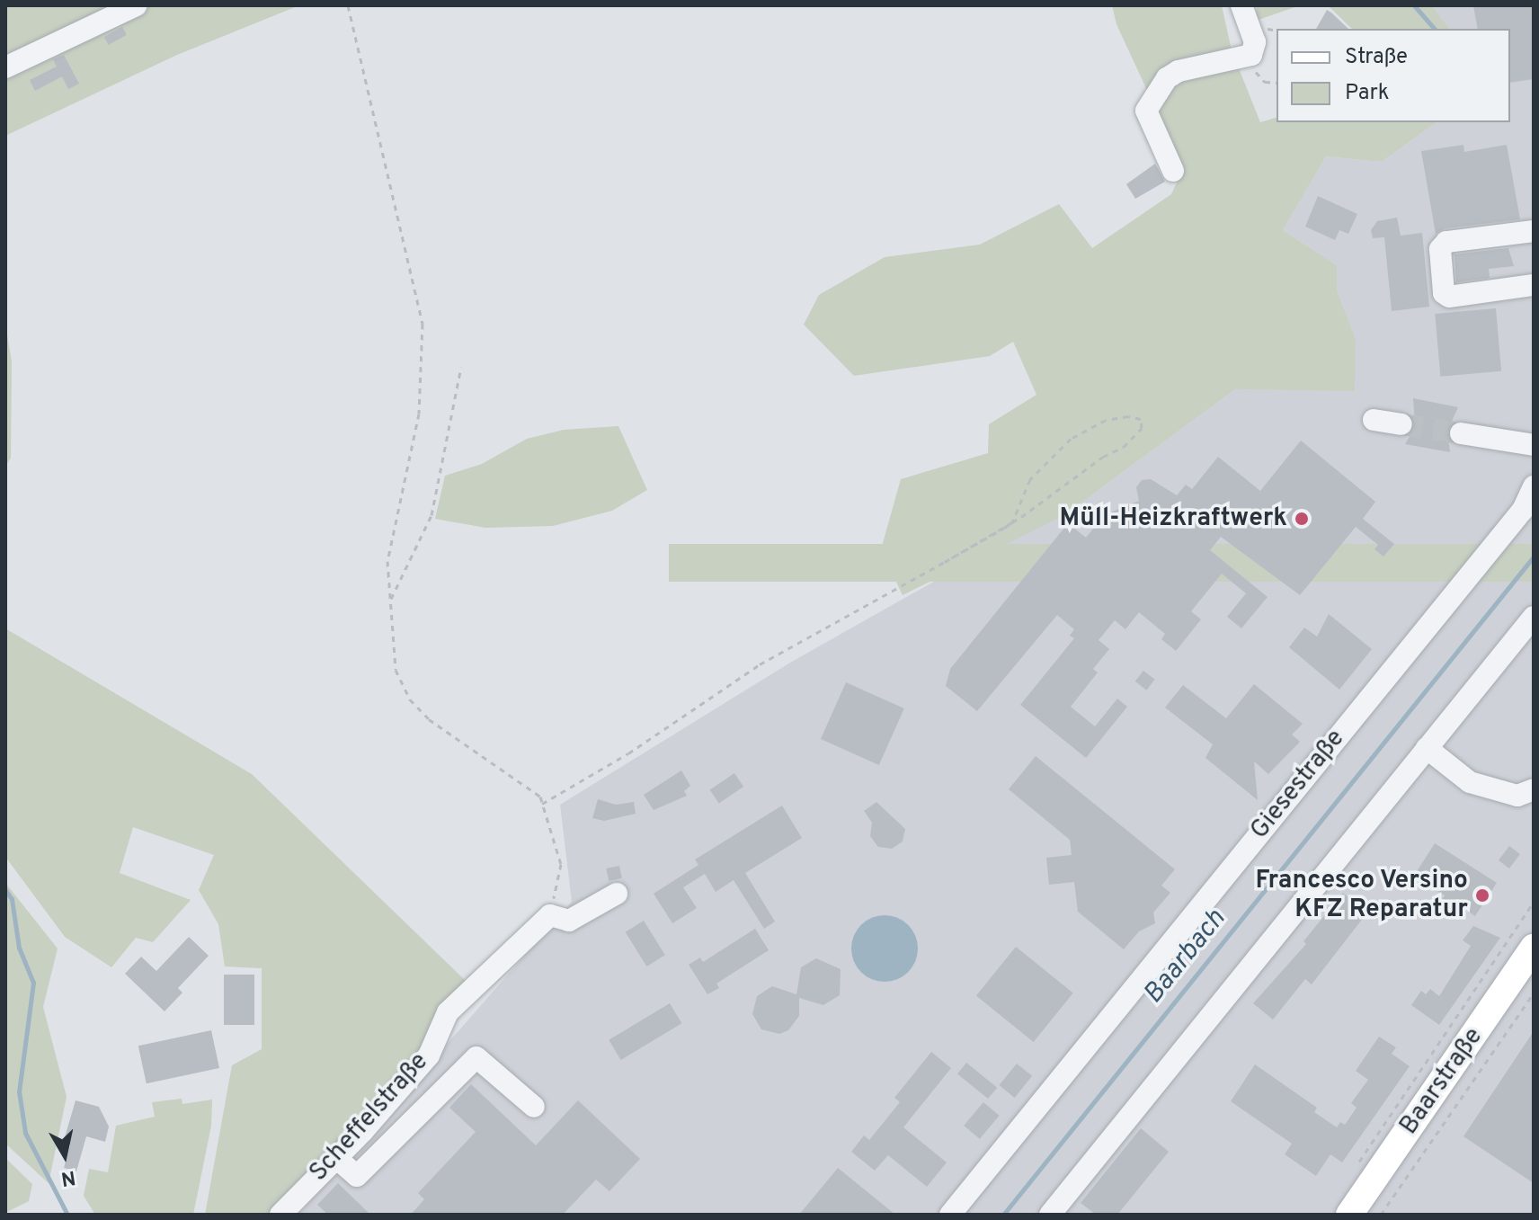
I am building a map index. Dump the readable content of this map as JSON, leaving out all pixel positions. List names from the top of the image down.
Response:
{
  "streets": {
    "main road": ["Baarstraße"],
    "street": ["Giesestraße", "Scheffelstraße"]
  },
  "water": ["Baarbach"],
  "places": ["Müll-Heizkraftwerk", "Francesco Versino KFZ Reparatur"],
  "legend": ["Straße", "Park"],
  "north": "bottom"
}
